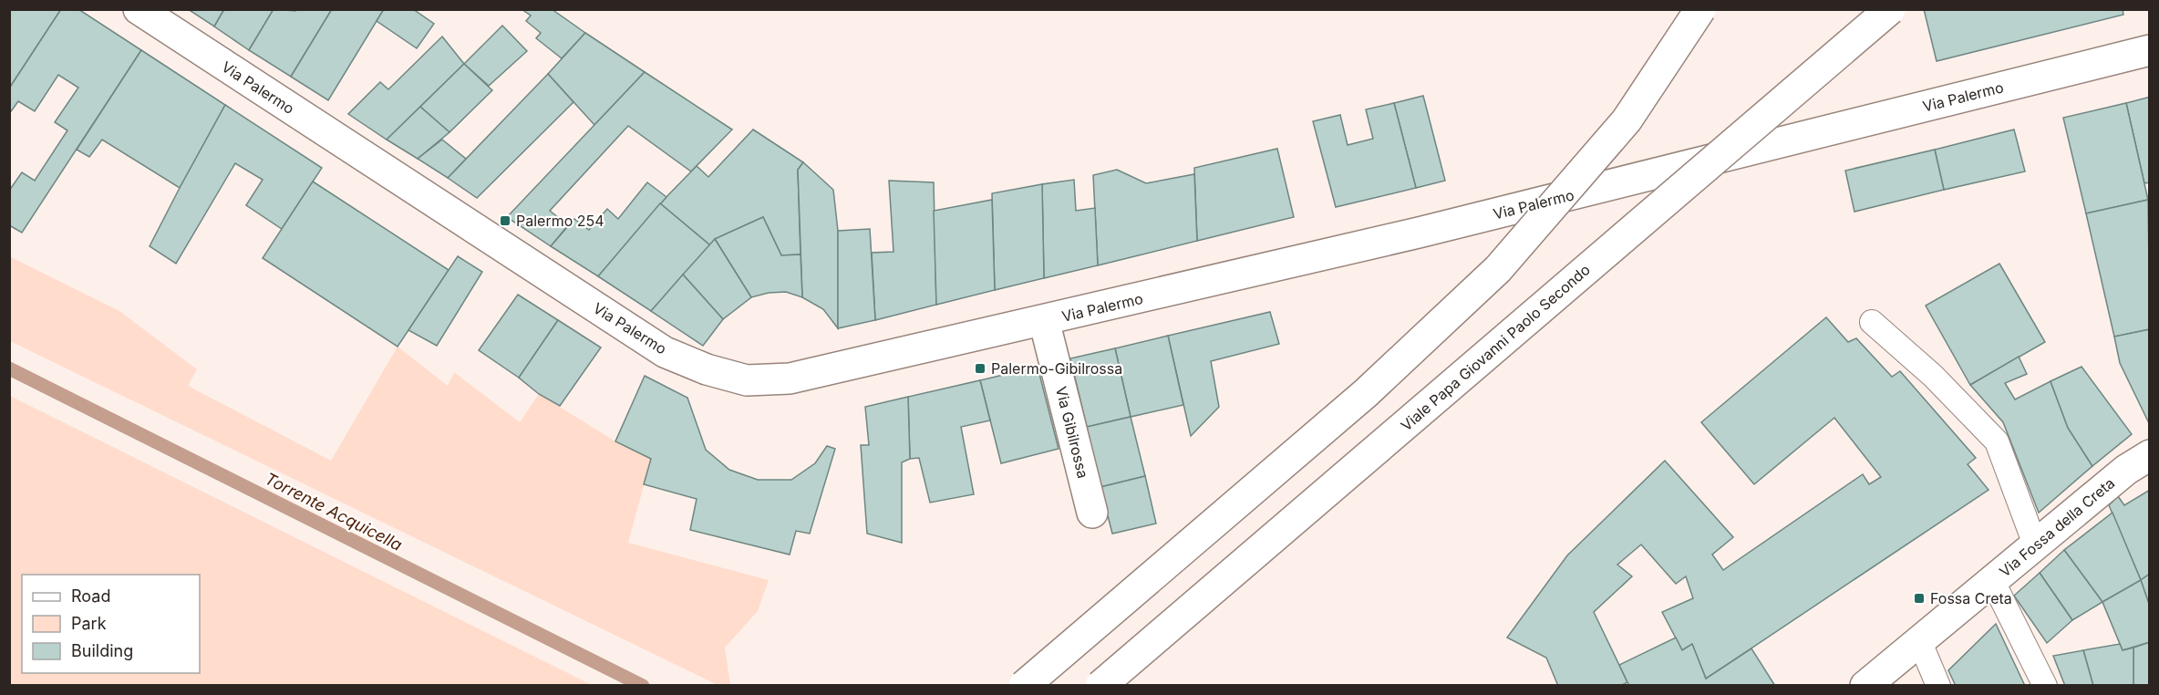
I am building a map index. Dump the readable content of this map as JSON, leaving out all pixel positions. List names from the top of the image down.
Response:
{
  "streets": {
    "main road": [
      "Via Palermo",
      "Viale Papa Giovanni Paolo Secondo",
      "Via Gibilrossa",
      "Via Fossa della Creta"
    ]
  },
  "crossings": [
    ["Via Palermo", "Via Gibilrossa"]
  ],
  "water": ["Torrente Acquicella"],
  "places": {
    "transit": ["Palermo 254", "Palermo-Gibilrossa", "Fossa Creta"]
  },
  "legend": ["Road", "Park", "Building"]
}
